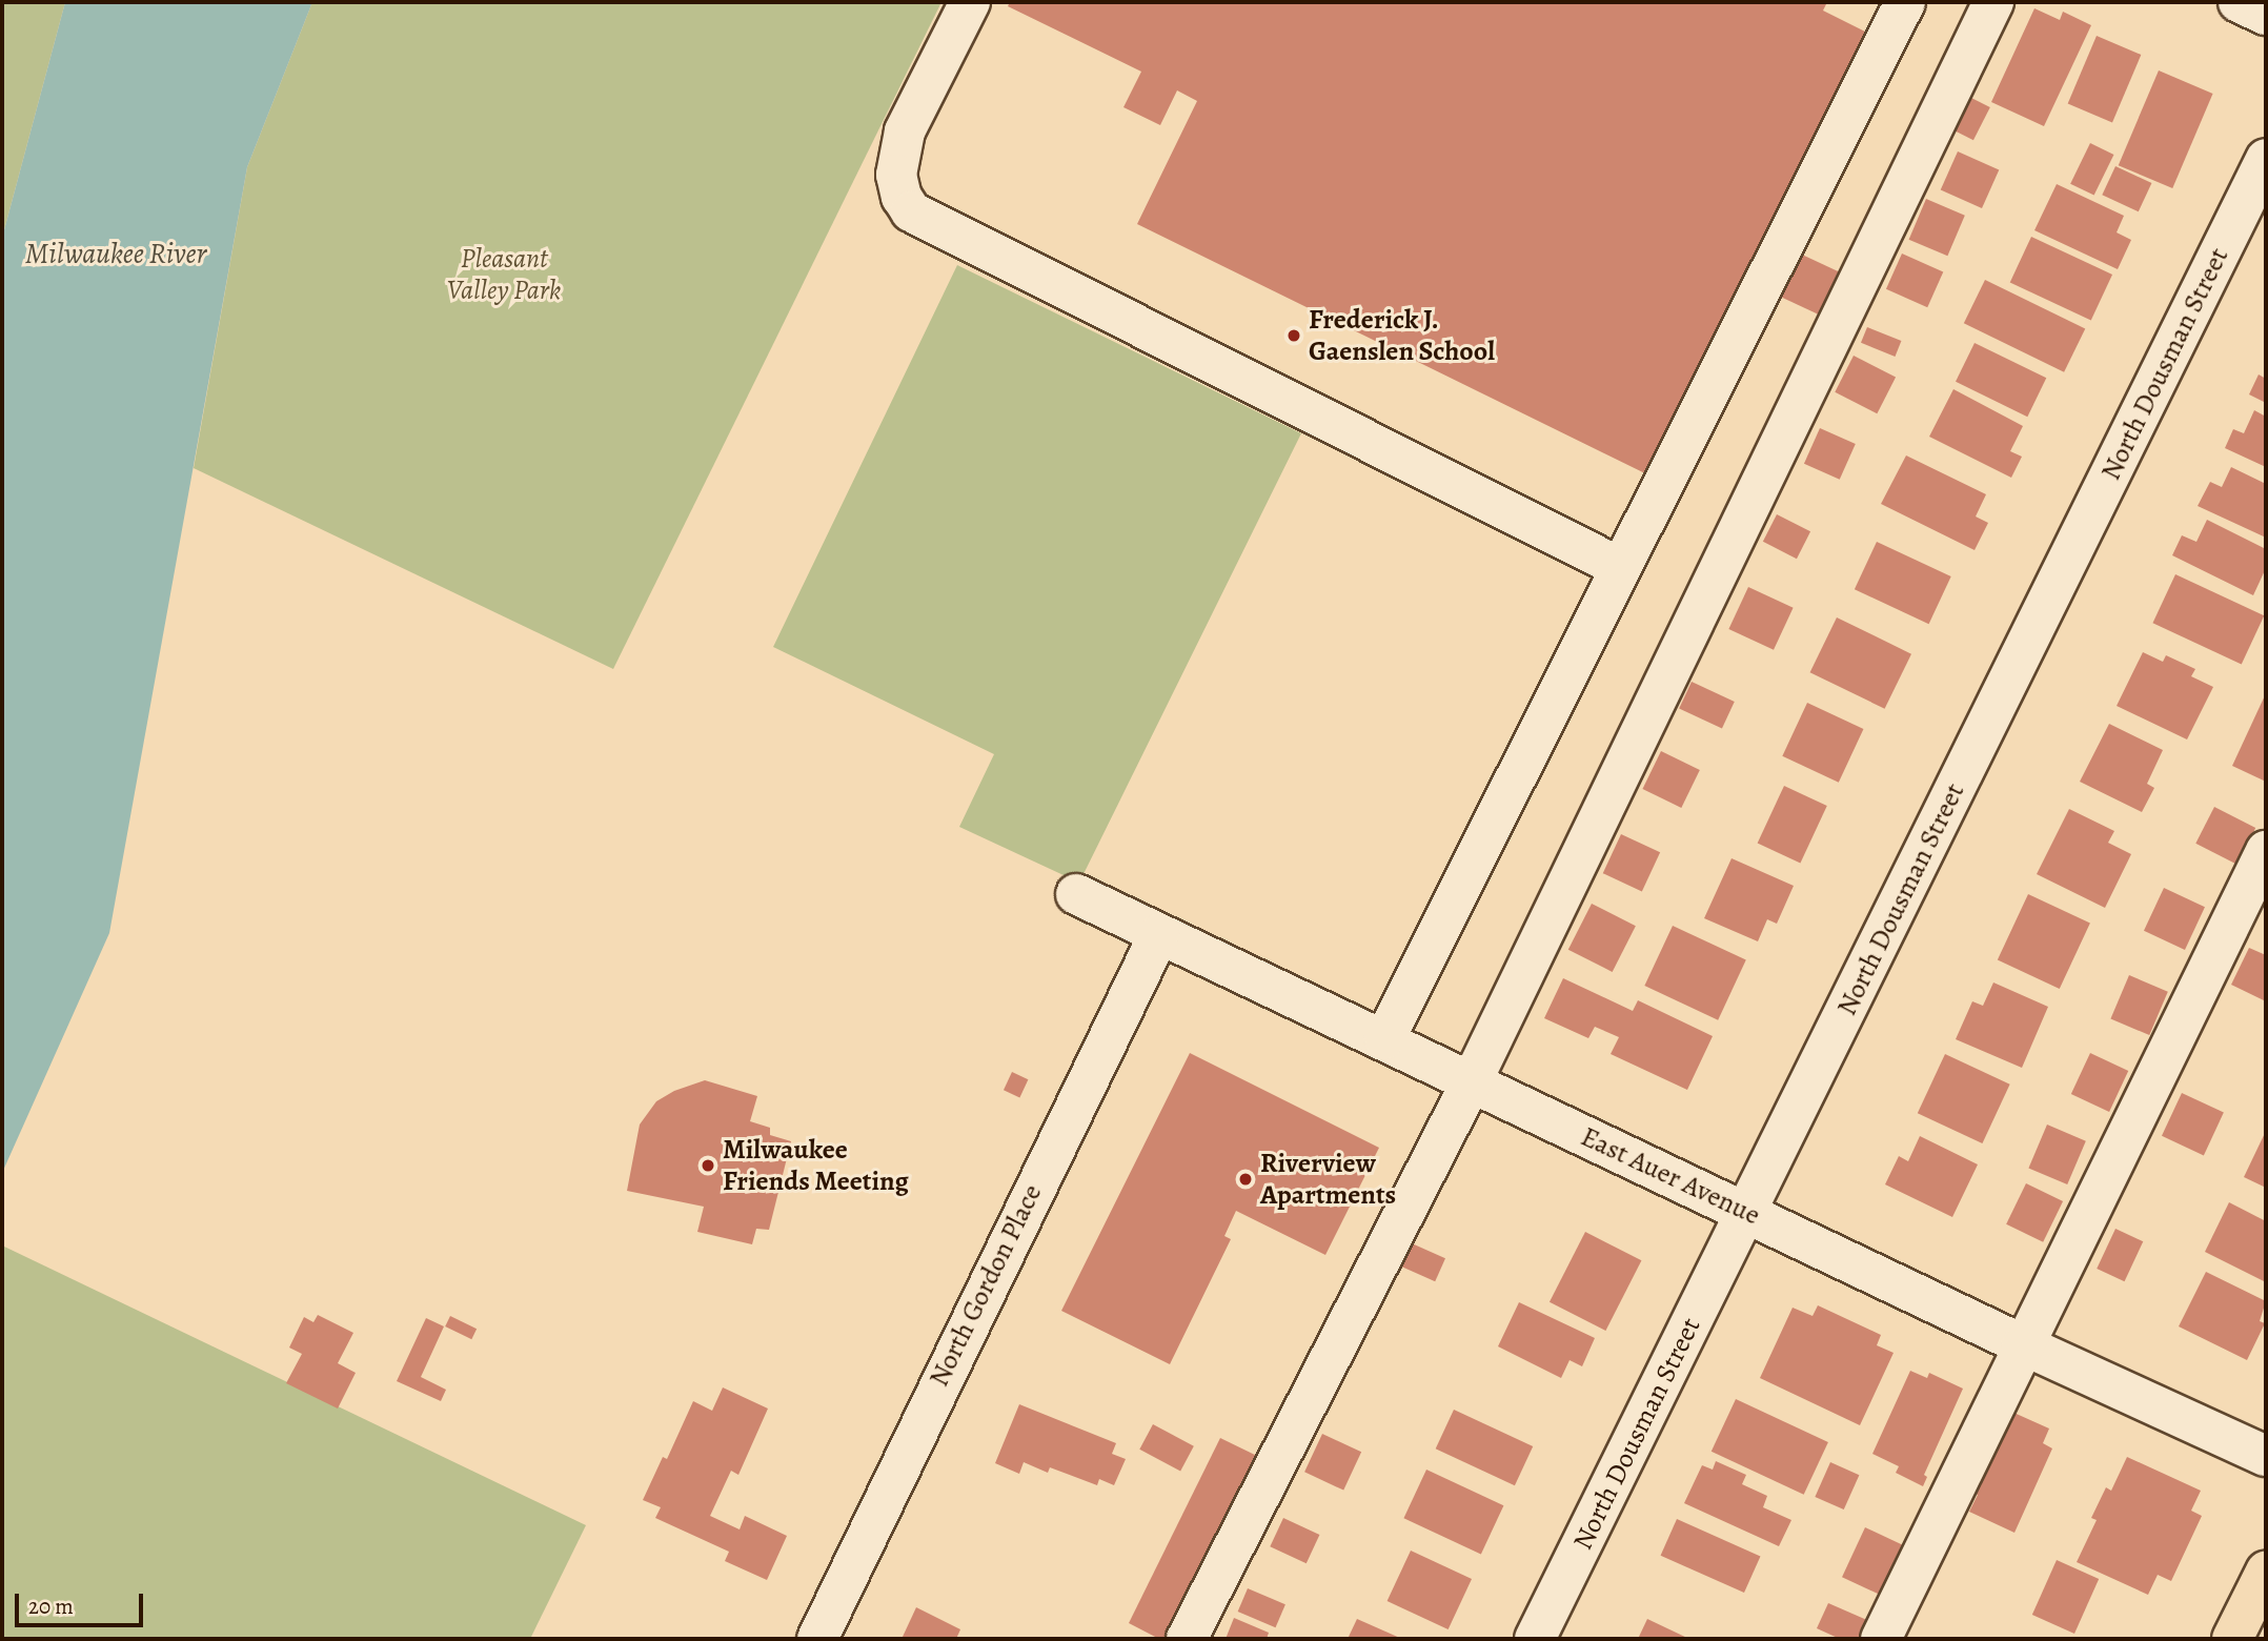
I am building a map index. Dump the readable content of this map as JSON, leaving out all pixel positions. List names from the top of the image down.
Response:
{
  "streets": {
    "street": ["North Dousman Street", "East Auer Avenue", "North Gordon Place"]
  },
  "crossings": [
    ["North Dousman Street", "East Auer Avenue"],
    ["East Auer Avenue", "North Gordon Place"]
  ],
  "water": ["Milwaukee River"],
  "parks": ["Pleasant Valley Park"],
  "places": ["Frederick J. Gaenslen School", "Milwaukee Friends Meeting", "Riverview Apartments"],
  "scale_bar": "20 m"
}
